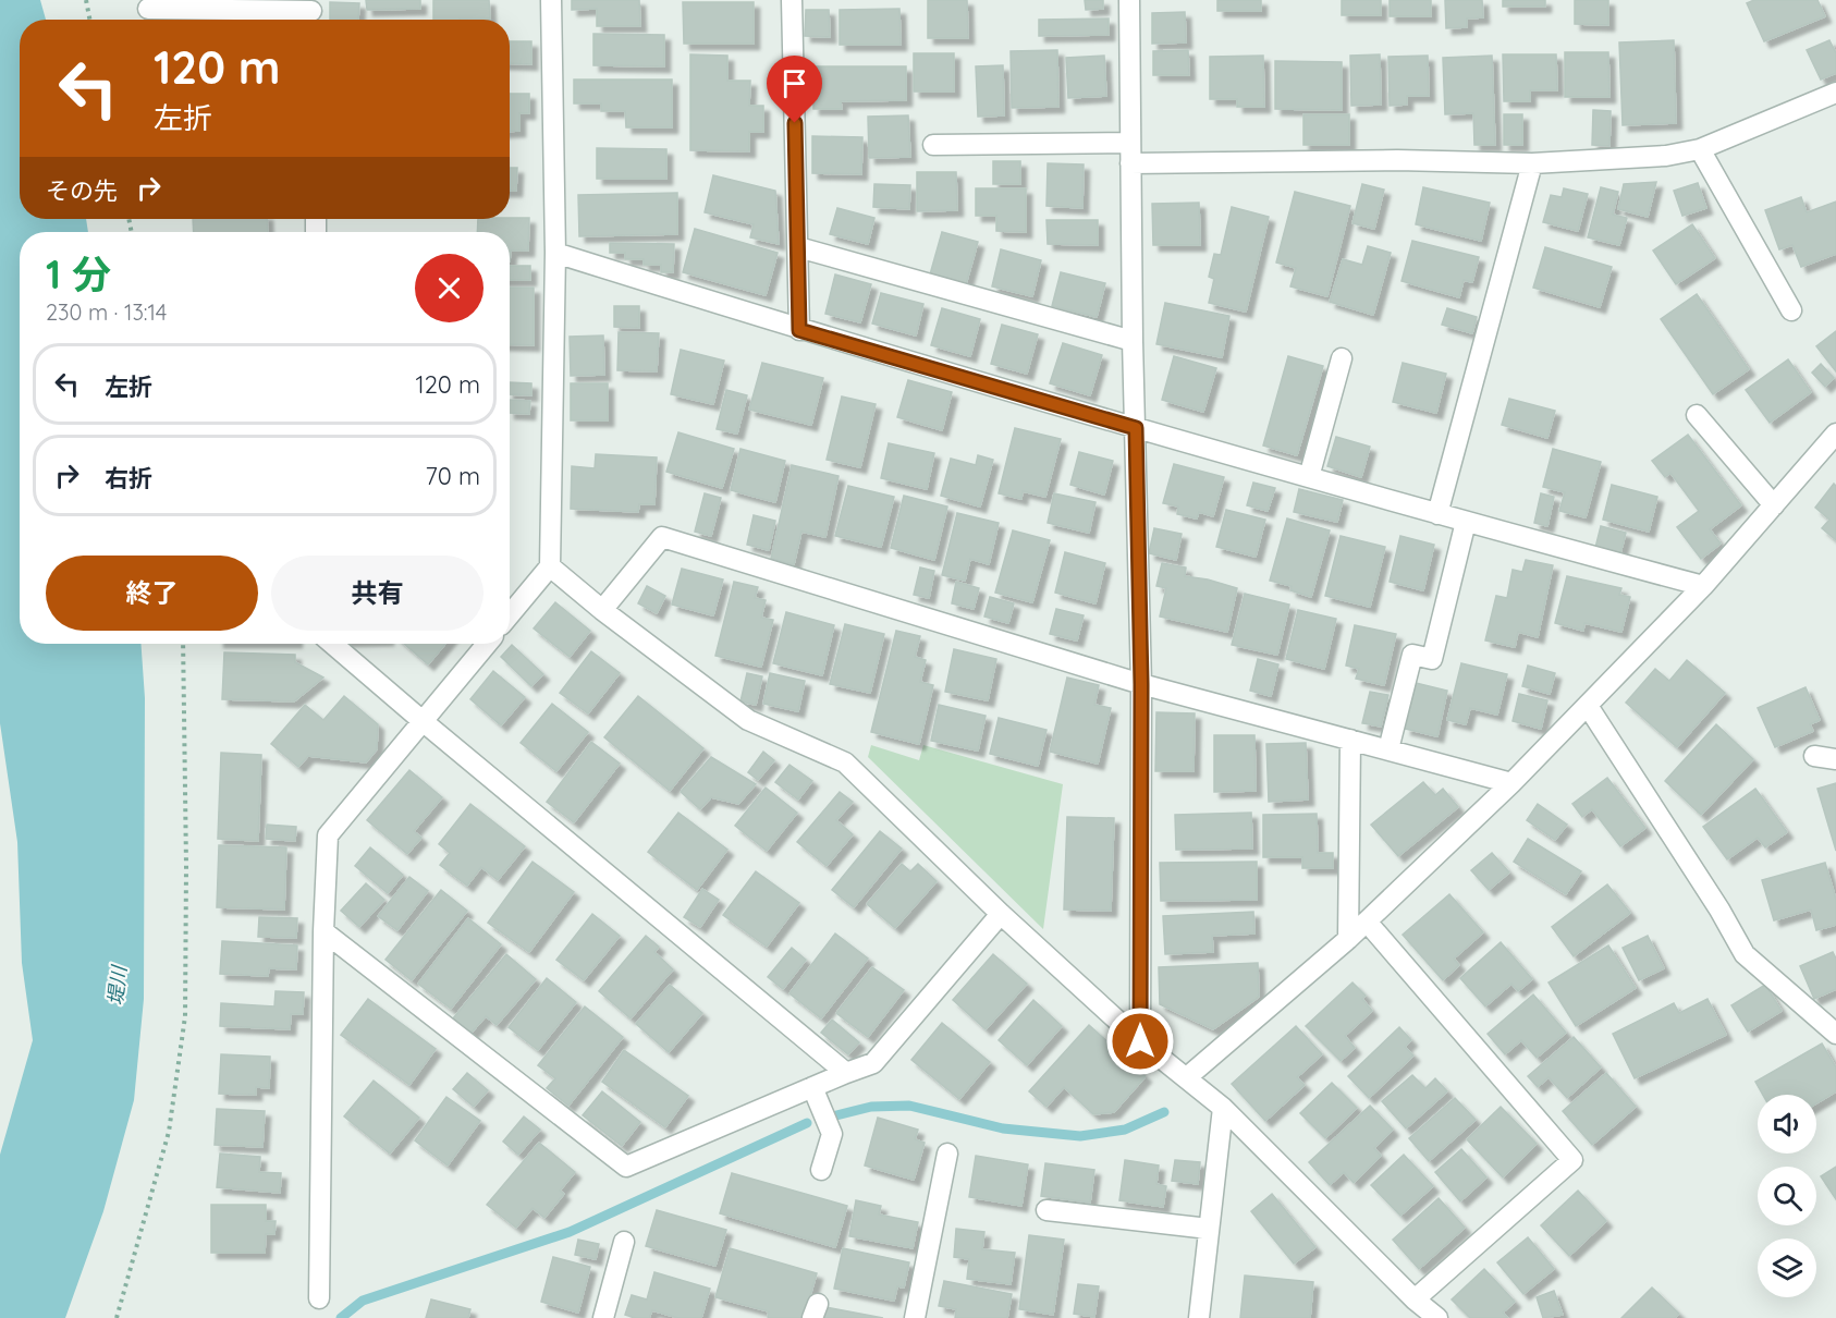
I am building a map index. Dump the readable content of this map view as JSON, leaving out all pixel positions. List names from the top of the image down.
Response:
{
  "water": ["堤川"],
  "page": {
    "turn": ["120 m", "左折"],
    "then": "その先",
    "heading": ["1 分", "230 m · 13:14"],
    "list": [
      {
        "name": "左折",
        "value": "120 m"
      },
      {
        "name": "右折",
        "value": "70 m"
      }
    ],
    "buttons": ["終了", "共有"]
  }
}
